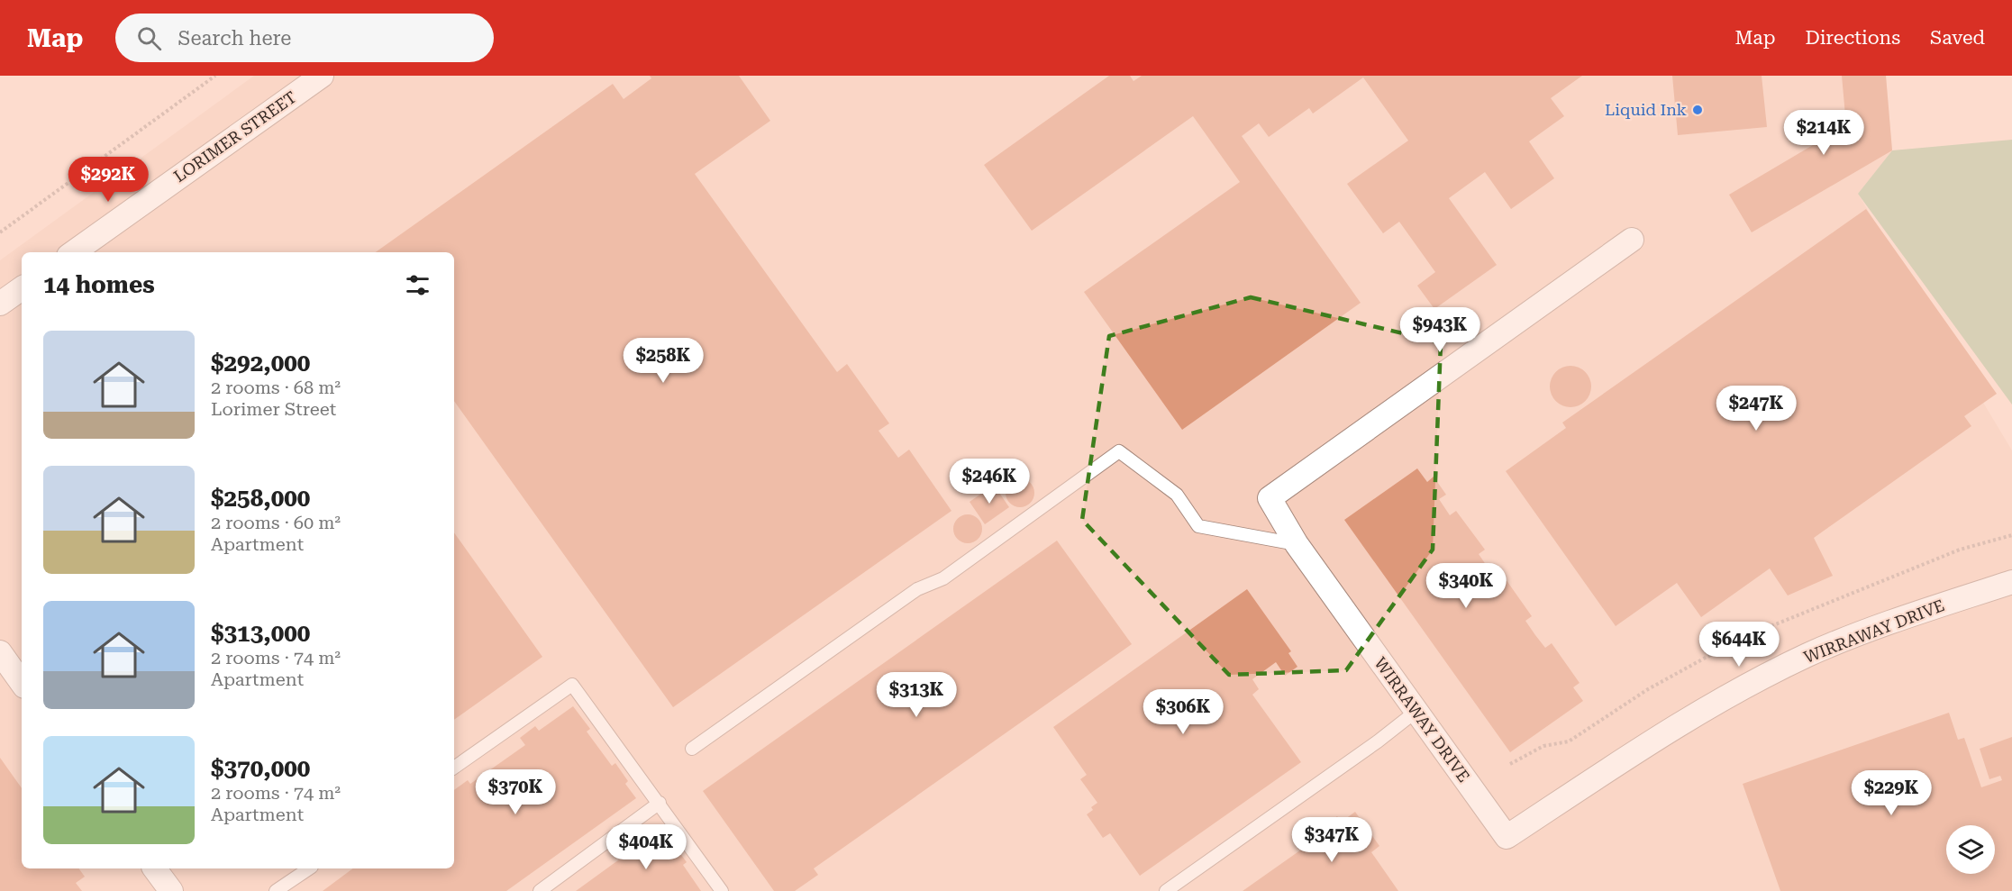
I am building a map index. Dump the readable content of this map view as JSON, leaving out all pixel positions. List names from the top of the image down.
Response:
{
  "streets": {
    "street": ["LORIMER STREET", "WIRRAWAY DRIVE"]
  },
  "places": ["Liquid Ink"],
  "page": {
    "header": "Map",
    "search": "Search here",
    "nav": ["Map", "Directions", "Saved"],
    "price": [
      "$214K",
      "$292K",
      "$943K",
      "$258K",
      "$247K",
      "$246K",
      "$340K",
      "$644K",
      "$313K",
      "$306K",
      "$370K",
      "$229K",
      "$347K",
      "$404K"
    ],
    "heading": "14 homes",
    "list": [
      {
        "name": "$292,000",
        "note": "2 rooms · 68 m² · Lorimer Street"
      },
      {
        "name": "$258,000",
        "note": "2 rooms · 60 m² · Apartment"
      },
      {
        "name": "$313,000",
        "note": "2 rooms · 74 m² · Apartment"
      },
      {
        "name": "$370,000",
        "note": "2 rooms · 74 m² · Apartment"
      }
    ]
  }
}
